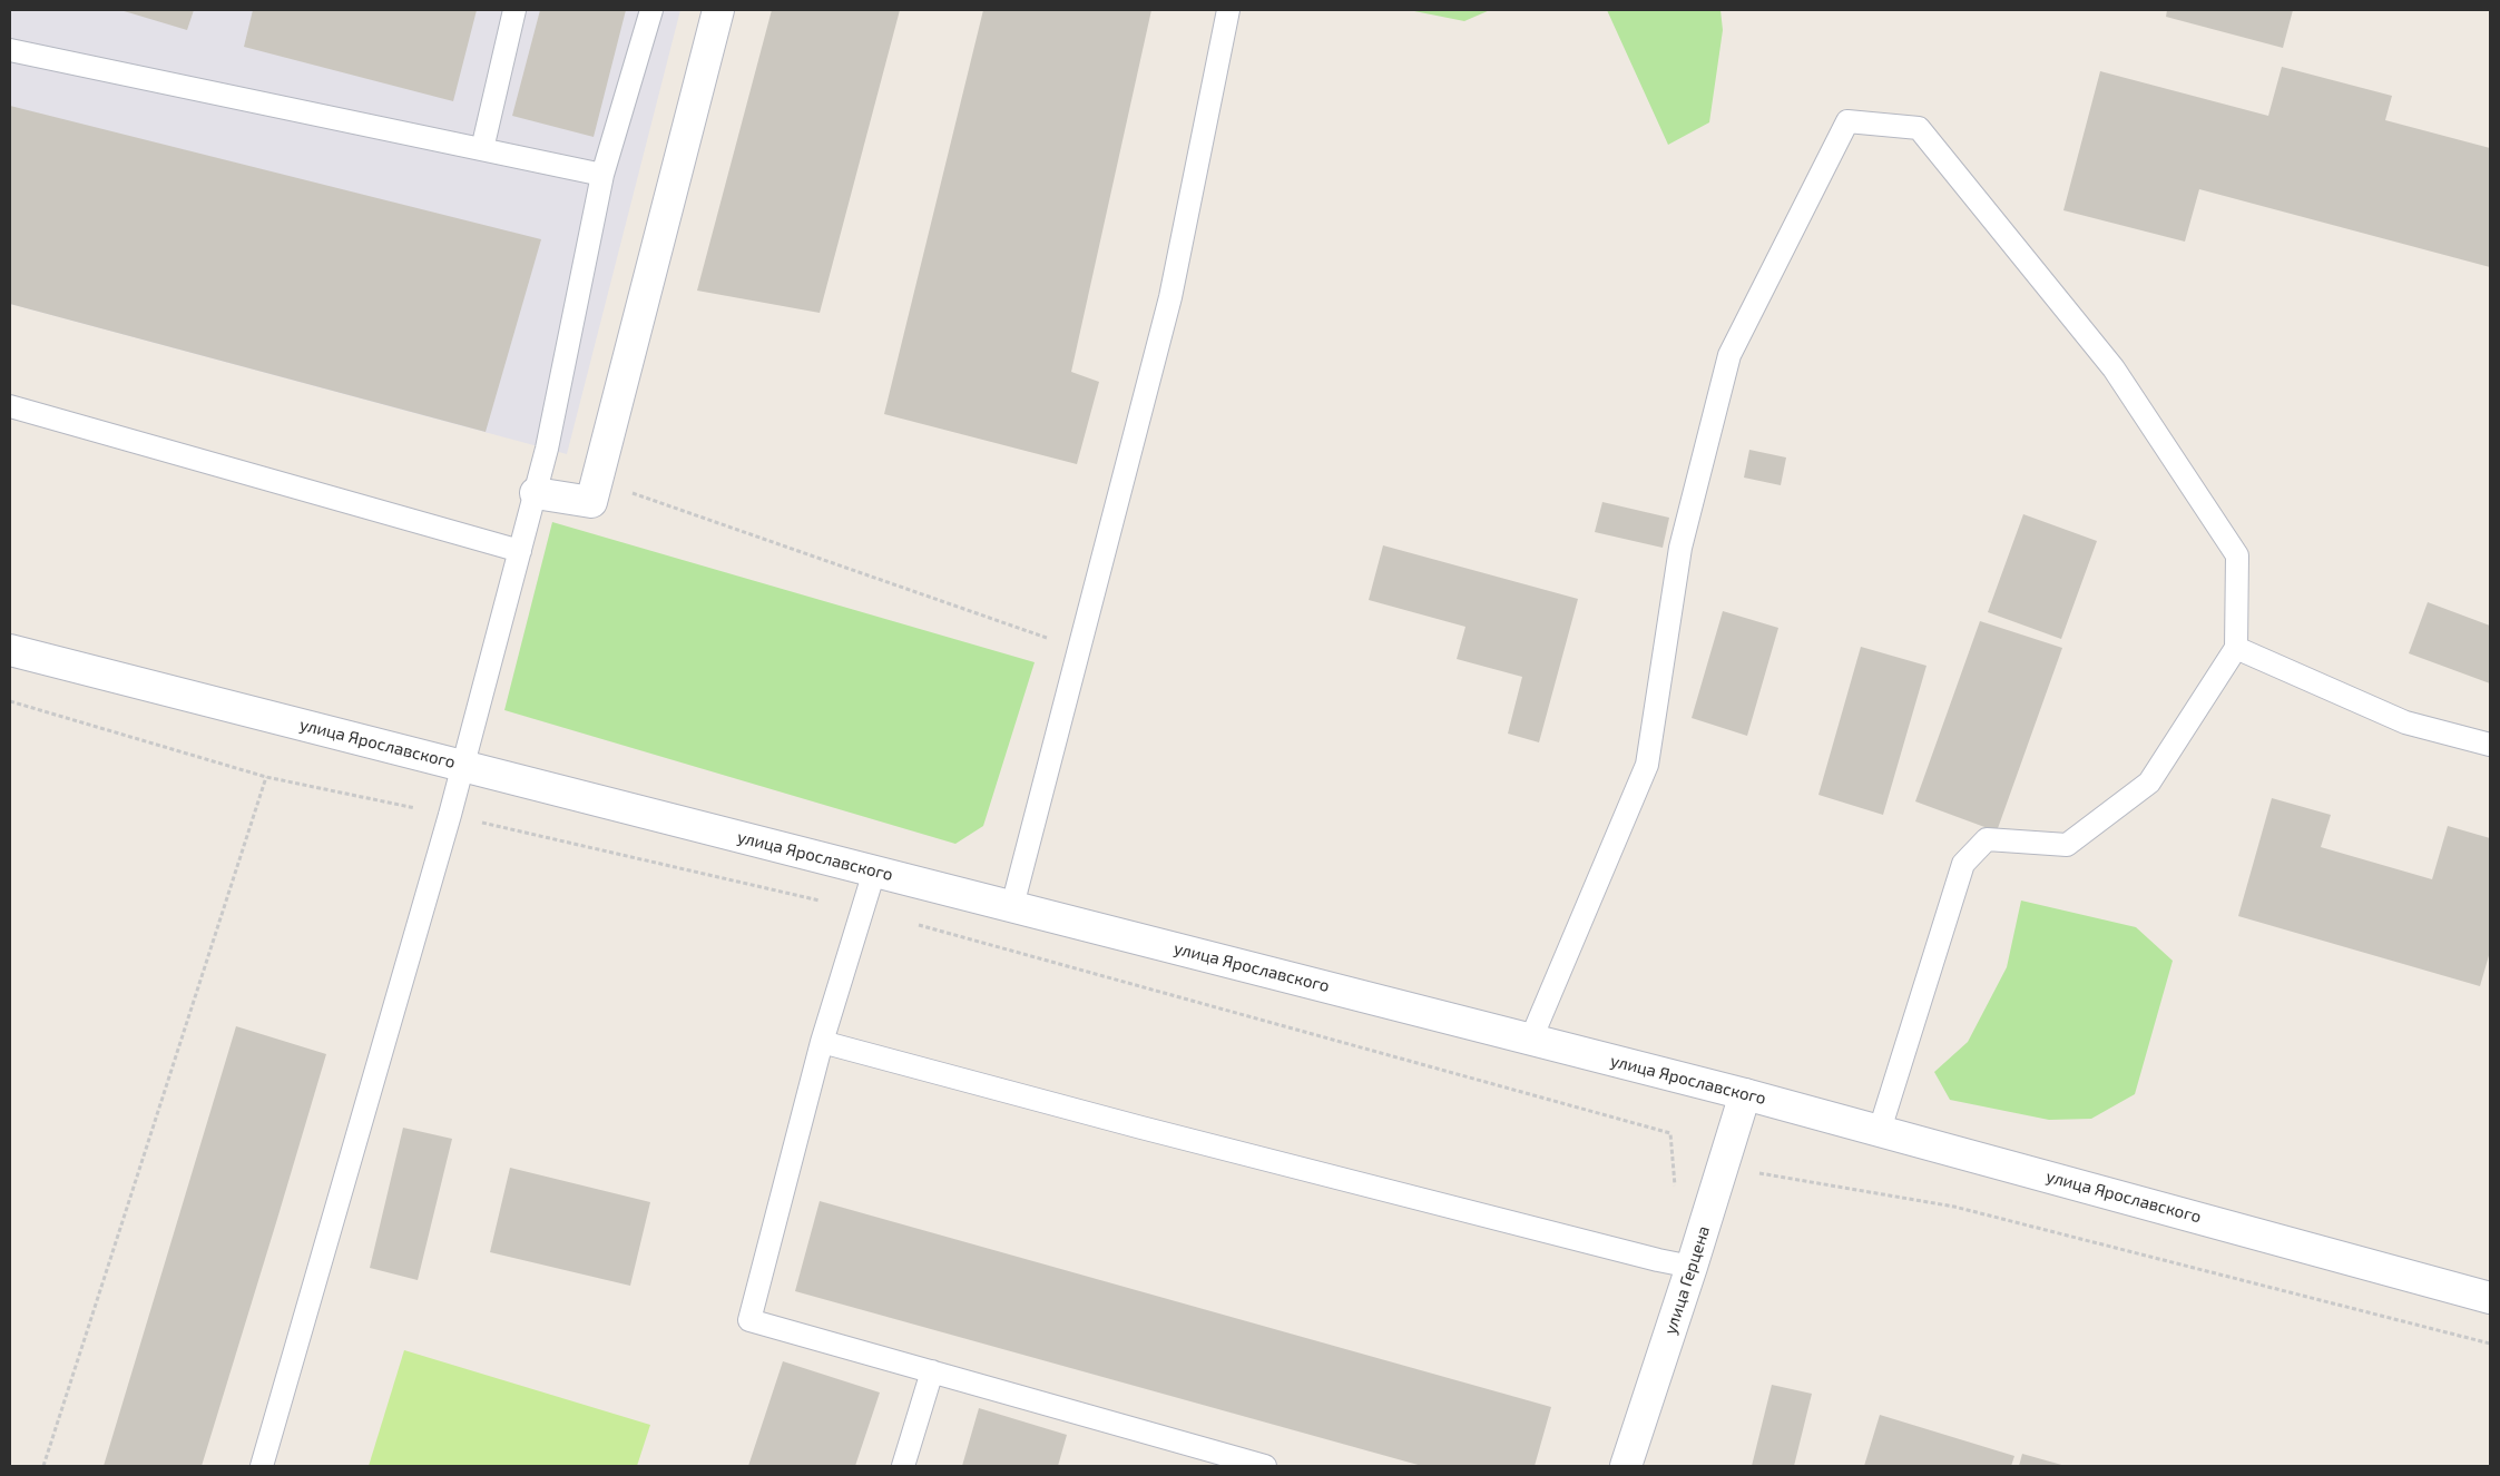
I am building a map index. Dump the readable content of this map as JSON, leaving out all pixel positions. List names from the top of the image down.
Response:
{
  "streets": {
    "street": ["улица Ярославского", "улица Герцена"]
  },
  "crossings": [
    ["улица Ярославского", "улица Герцена"]
  ]
}
